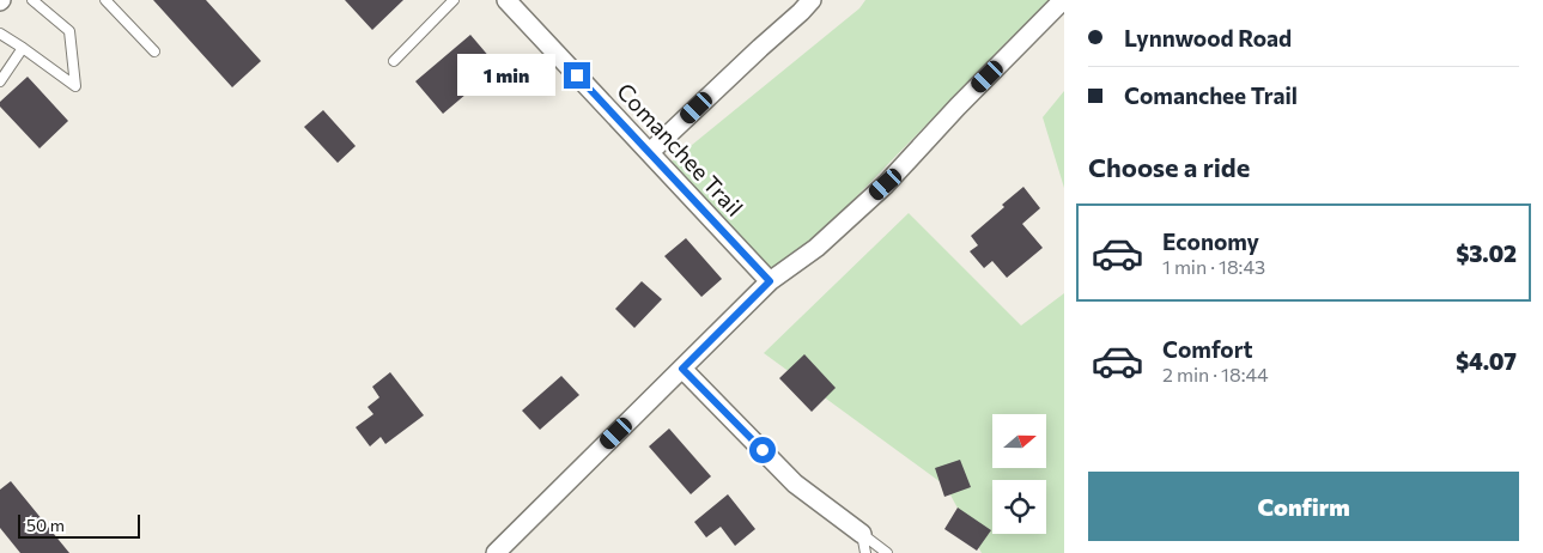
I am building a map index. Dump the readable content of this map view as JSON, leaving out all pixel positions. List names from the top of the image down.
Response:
{
  "streets": {
    "street": ["Comanchee Trail"]
  },
  "scale_bar": "50 m",
  "north": "right",
  "page": {
    "banner": ["Lynnwood Road", "Comanchee Trail"],
    "bubble": "1 min",
    "heading": "Choose a ride",
    "list": [
      {
        "name": "Economy",
        "note": "1 min · 18:43",
        "value": "$3.02"
      },
      {
        "name": "Comfort",
        "note": "2 min · 18:44",
        "value": "$4.07"
      }
    ],
    "buttons": "Confirm",
    "scale": "50 m"
  }
}
